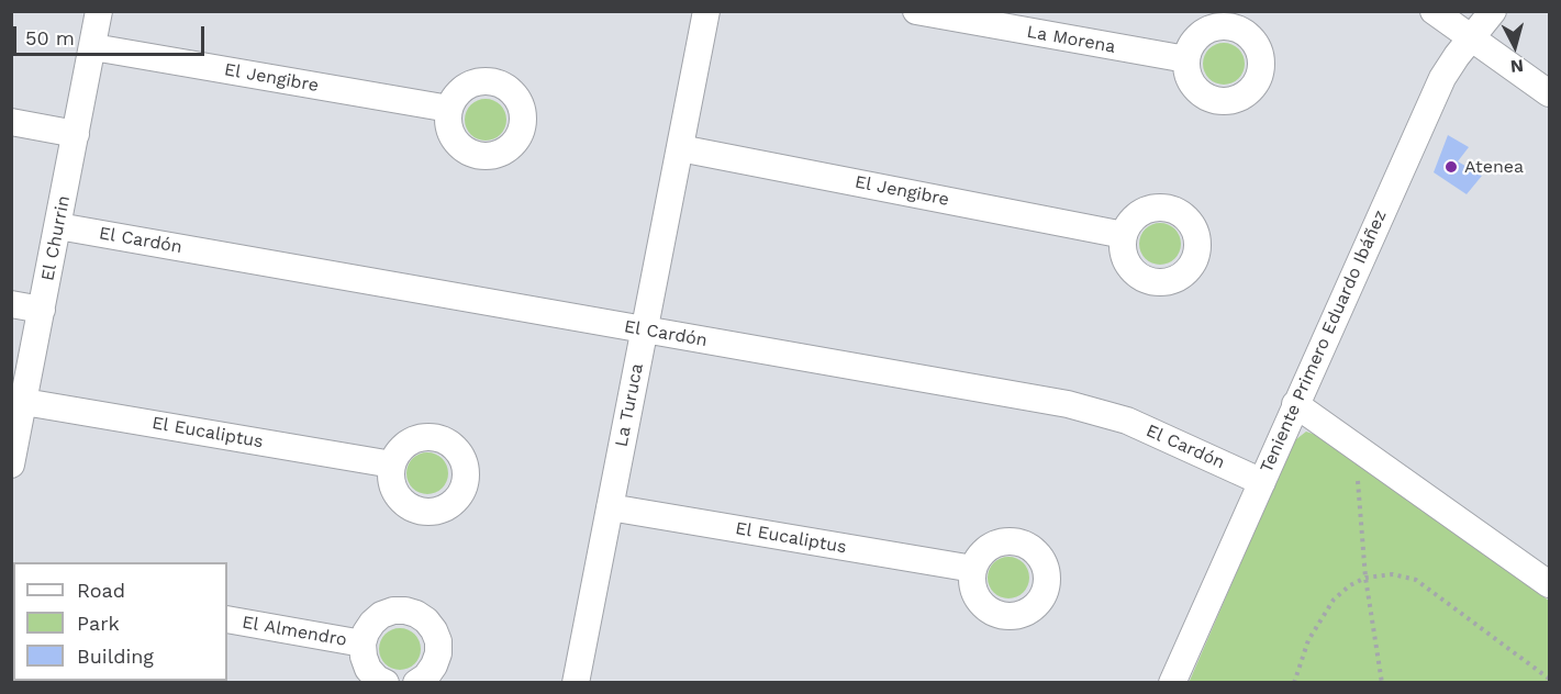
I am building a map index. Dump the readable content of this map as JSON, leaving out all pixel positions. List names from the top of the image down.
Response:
{
  "streets": {
    "street": [
      "La Morena",
      "El Jengibre",
      "El Churrin",
      "El Cardón",
      "Teniente Primero Eduardo Ibáñez",
      "La Turuca",
      "El Eucaliptus",
      "El Almendro"
    ]
  },
  "crossings": [
    ["El Jengibre", "El Churrin"],
    ["El Jengibre", "La Turuca"],
    ["El Churrin", "El Cardón"],
    ["El Churrin", "El Eucaliptus"],
    ["El Cardón", "Teniente Primero Eduardo Ibáñez"],
    ["El Cardón", "La Turuca"],
    ["La Turuca", "El Eucaliptus"]
  ],
  "places": ["Atenea"],
  "legend": ["Road", "Park", "Building"],
  "scale_bar": "50 m",
  "north": "bottom"
}
